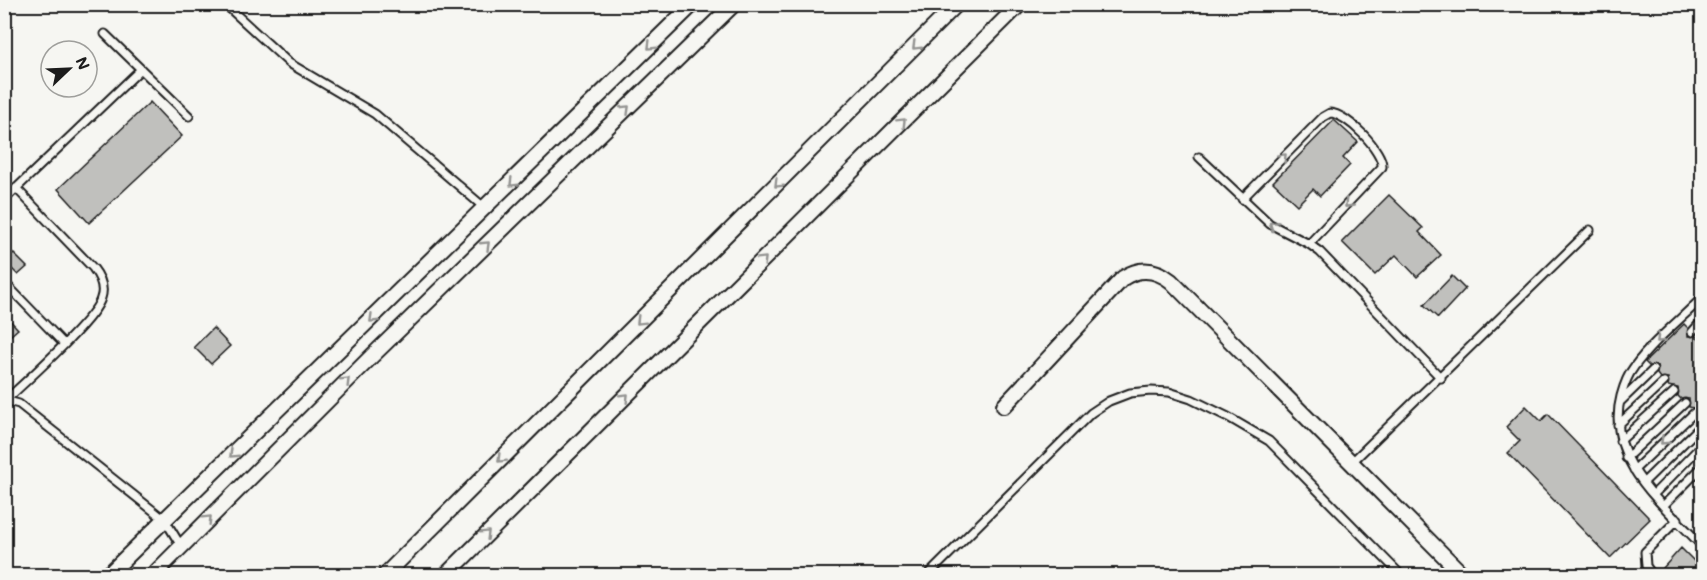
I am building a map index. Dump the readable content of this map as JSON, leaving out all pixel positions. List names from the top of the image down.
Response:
{
  "north": "top right"
}
